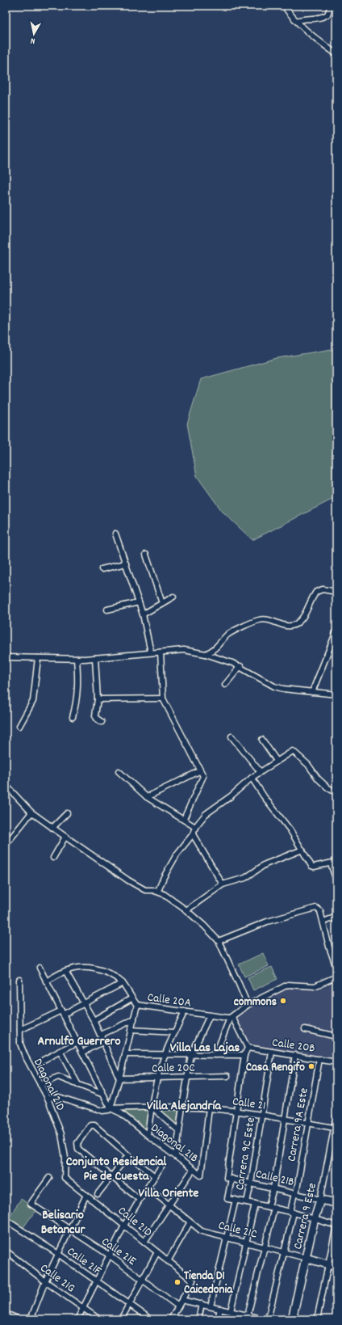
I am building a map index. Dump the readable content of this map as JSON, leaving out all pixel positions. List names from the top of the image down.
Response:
{
  "streets": {
    "street": [
      "Calle 20A",
      "Calle 20B",
      "Calle 20C",
      "Diagonal 21D",
      "Calle 21",
      "Carrera 9A Este",
      "Diagonal 21B",
      "Carrera 9C Este",
      "Calle 21B",
      "Carrera 9 Este",
      "Calle 21D",
      "Calle 21C",
      "Calle 21E",
      "Calle 21F",
      "Calle 21G"
    ]
  },
  "crossings": [
    ["Calle 20B", "Carrera 9A Este"],
    ["Calle 20B", "Carrera 9C Este"],
    ["Diagonal 21D", "Calle 21"],
    ["Diagonal 21D", "Calle 21D"],
    ["Calle 21", "Carrera 9A Este"],
    ["Calle 21", "Diagonal 21B"],
    ["Calle 21", "Carrera 9C Este"],
    ["Calle 21", "Carrera 9 Este"],
    ["Carrera 9A Este", "Calle 21B"],
    ["Carrera 9A Este", "Calle 21C"],
    ["Carrera 9C Este", "Calle 21B"],
    ["Carrera 9C Este", "Calle 21C"],
    ["Calle 21B", "Carrera 9 Este"],
    ["Carrera 9 Este", "Calle 21C"]
  ],
  "districts": [
    "Arnulfo Guerrero",
    "Villa Las Lajas",
    "Villa Alejandría",
    "Conjunto Residencial Pie de Cuesta",
    "Villa Oriente",
    "Belisario Betancur"
  ],
  "places": ["commons", "Casa Rengifo", "Tienda D1 Caicedonia"],
  "north": "bottom"
}
